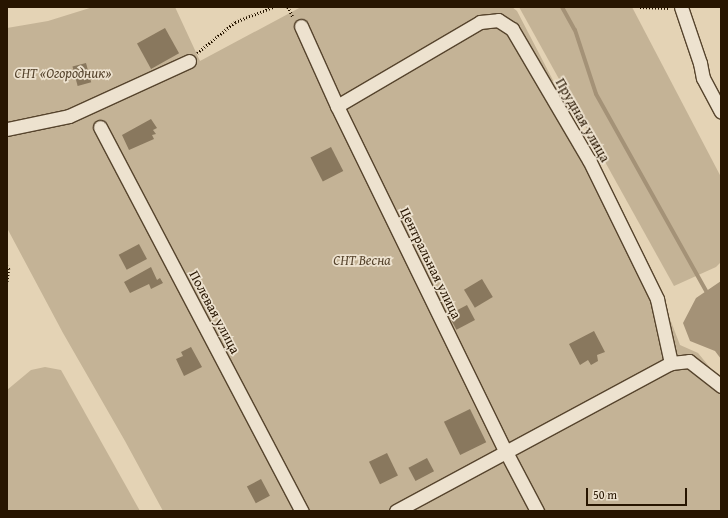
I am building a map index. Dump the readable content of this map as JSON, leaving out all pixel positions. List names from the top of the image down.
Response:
{
  "streets": {
    "street": ["Прудная улица", "Центральная улица", "Полевая улица"]
  },
  "crossings": [
    ["Прудная улица", "Центральная улица"]
  ],
  "parks": ["СНТ «Огородник»", "СНТ Весна"],
  "scale_bar": "50 m"
}
